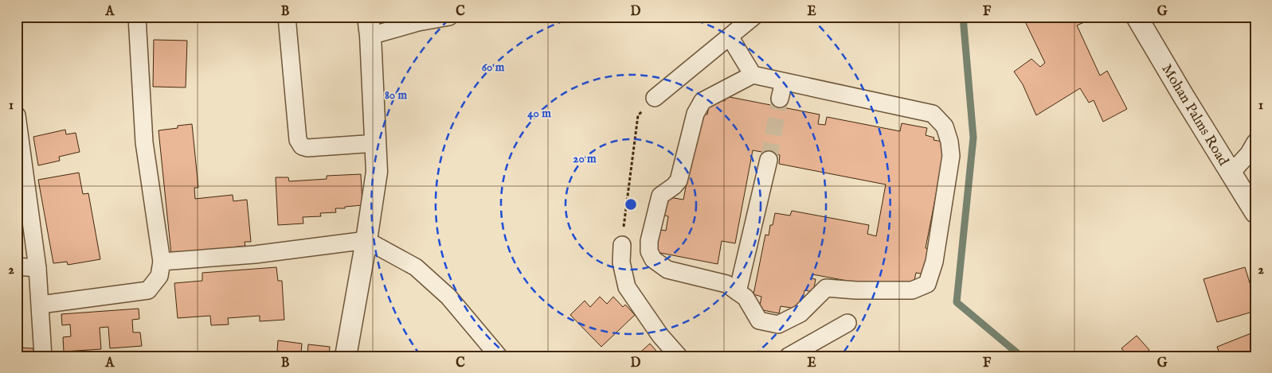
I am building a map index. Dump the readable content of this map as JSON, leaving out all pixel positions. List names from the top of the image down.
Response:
{
  "streets": {
    "street": ["Mohan Palms Road"]
  },
  "grid": {
    "columns": [
      "A",
      "B",
      "C",
      "D",
      "E",
      "F",
      "G"
    ],
    "rows": ["1", "2"]
  },
  "rings": [
    "60 m",
    "80 m",
    "40 m",
    "20 m"
  ]
}
